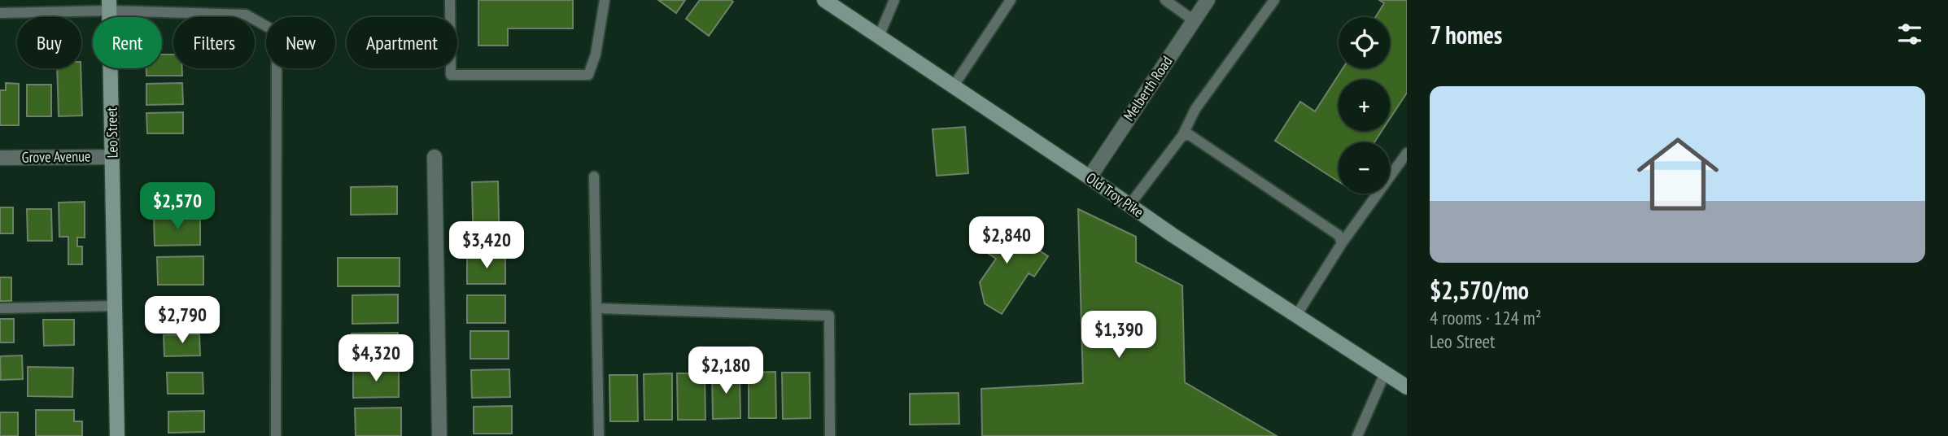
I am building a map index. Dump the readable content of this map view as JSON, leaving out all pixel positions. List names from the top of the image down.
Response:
{
  "streets": {
    "main road": ["Leo Street", "Old Troy Pike"],
    "street": ["Melberth Road", "Grove Avenue"]
  },
  "crossings": [
    ["Melberth Road", "Old Troy Pike"],
    ["Leo Street", "Grove Avenue"]
  ],
  "page": {
    "heading": "7 homes",
    "map_buttons": ["+", "−"],
    "chip": [
      "Buy",
      "Rent",
      "Filters",
      "New",
      "Apartment"
    ],
    "list": [
      {
        "name": "$2,570/mo",
        "note": "4 rooms · 124 m² · Leo Street"
      }
    ],
    "price": [
      "$2,570",
      "$2,840",
      "$3,420",
      "$2,790",
      "$1,390",
      "$4,320",
      "$2,180"
    ]
  }
}
